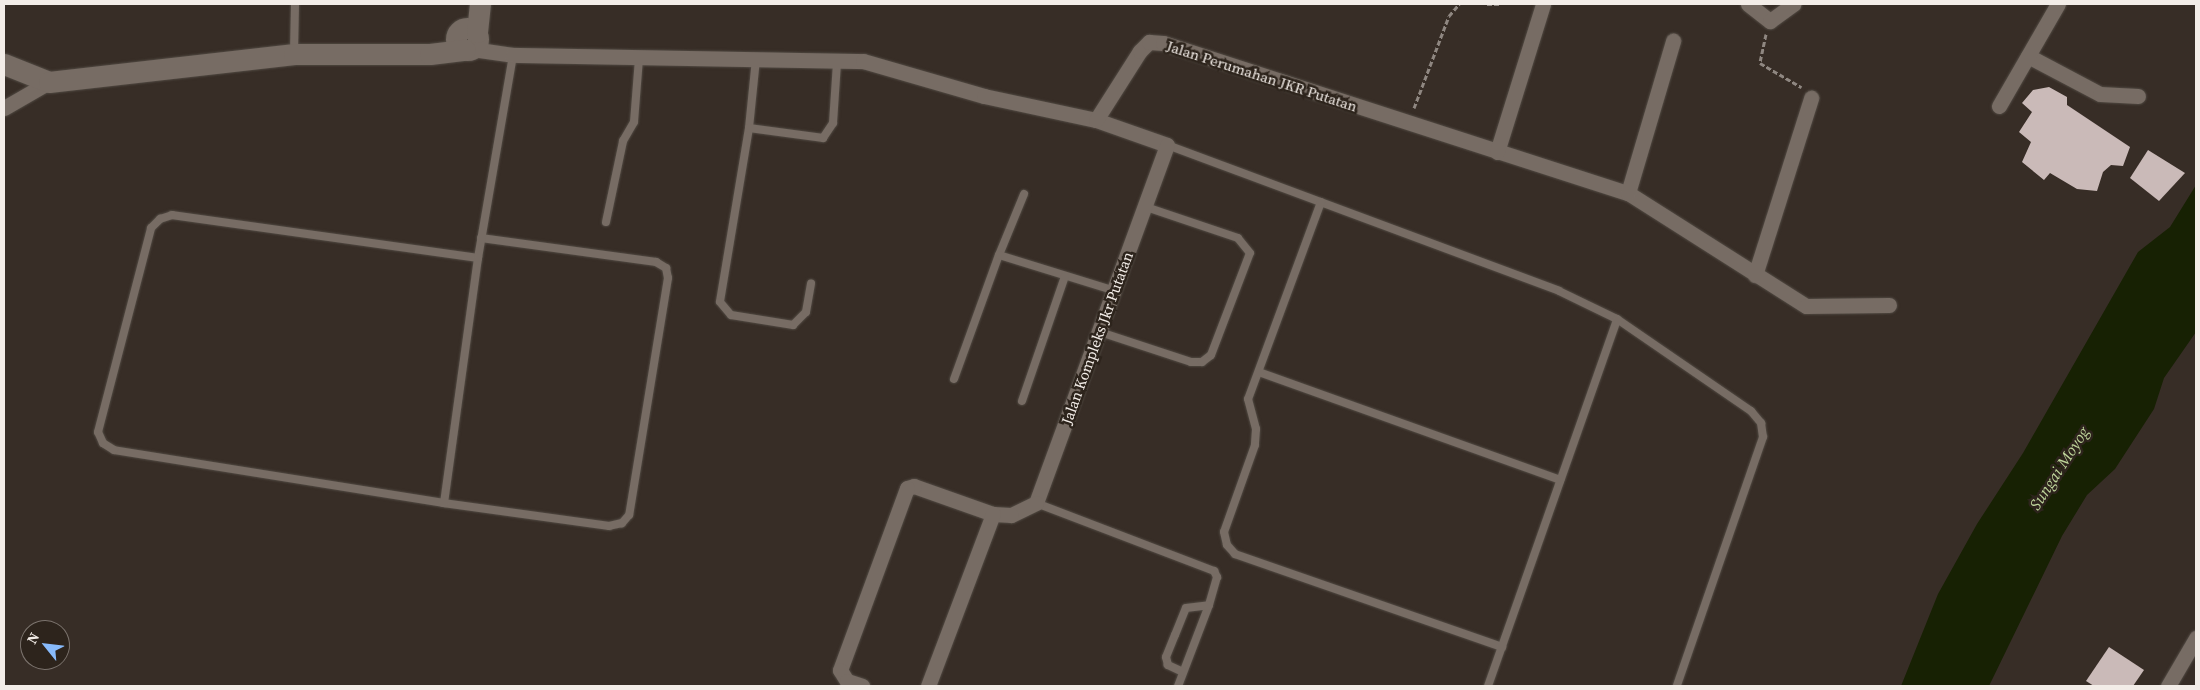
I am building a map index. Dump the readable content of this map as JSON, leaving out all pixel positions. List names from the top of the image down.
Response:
{
  "streets": {
    "street": ["Jalan Perumahan JKR Putatan", "Jalan Kompleks Jkr Putatan"]
  },
  "water": ["Sungai Moyog"],
  "north": "top left"
}
